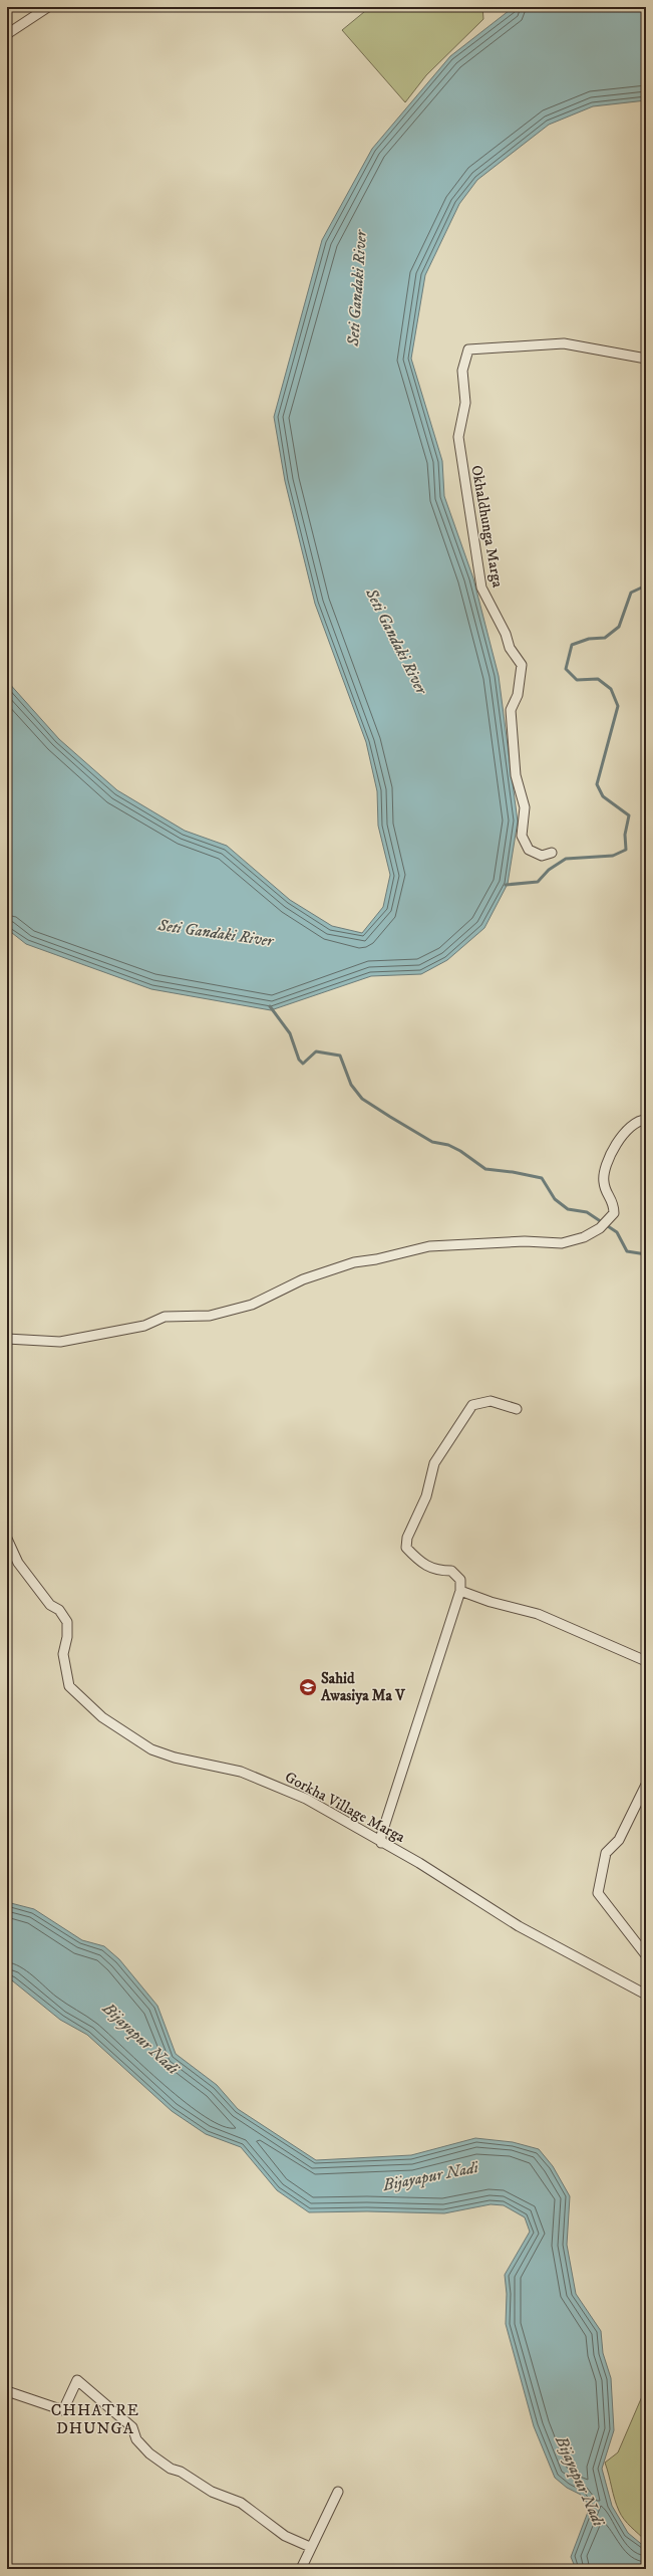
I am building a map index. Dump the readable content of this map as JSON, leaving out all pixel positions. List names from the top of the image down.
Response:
{
  "streets": {
    "street": ["Okhaldhunga Marga", "Gorkha Village Marga"]
  },
  "districts": ["CHHATRE DHUNGA"],
  "water": ["Seti Gandaki River", "Bijayapur Nadi"],
  "places": {
    "school or university": ["Sahid Awasiya Ma V"]
  }
}
